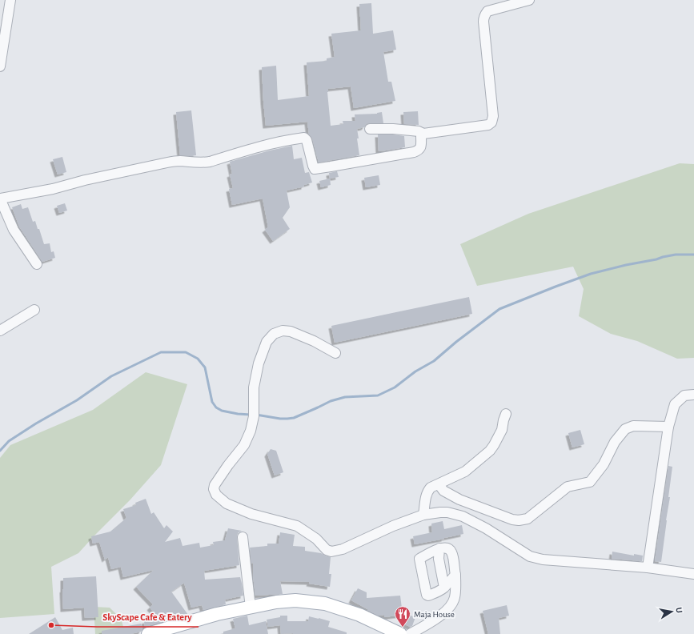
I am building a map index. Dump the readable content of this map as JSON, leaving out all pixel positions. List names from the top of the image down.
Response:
{
  "places": {
    "other": ["SkyScape Cafe & Eatery"],
    "restaurant": ["Maja House"]
  },
  "north": "right"
}
